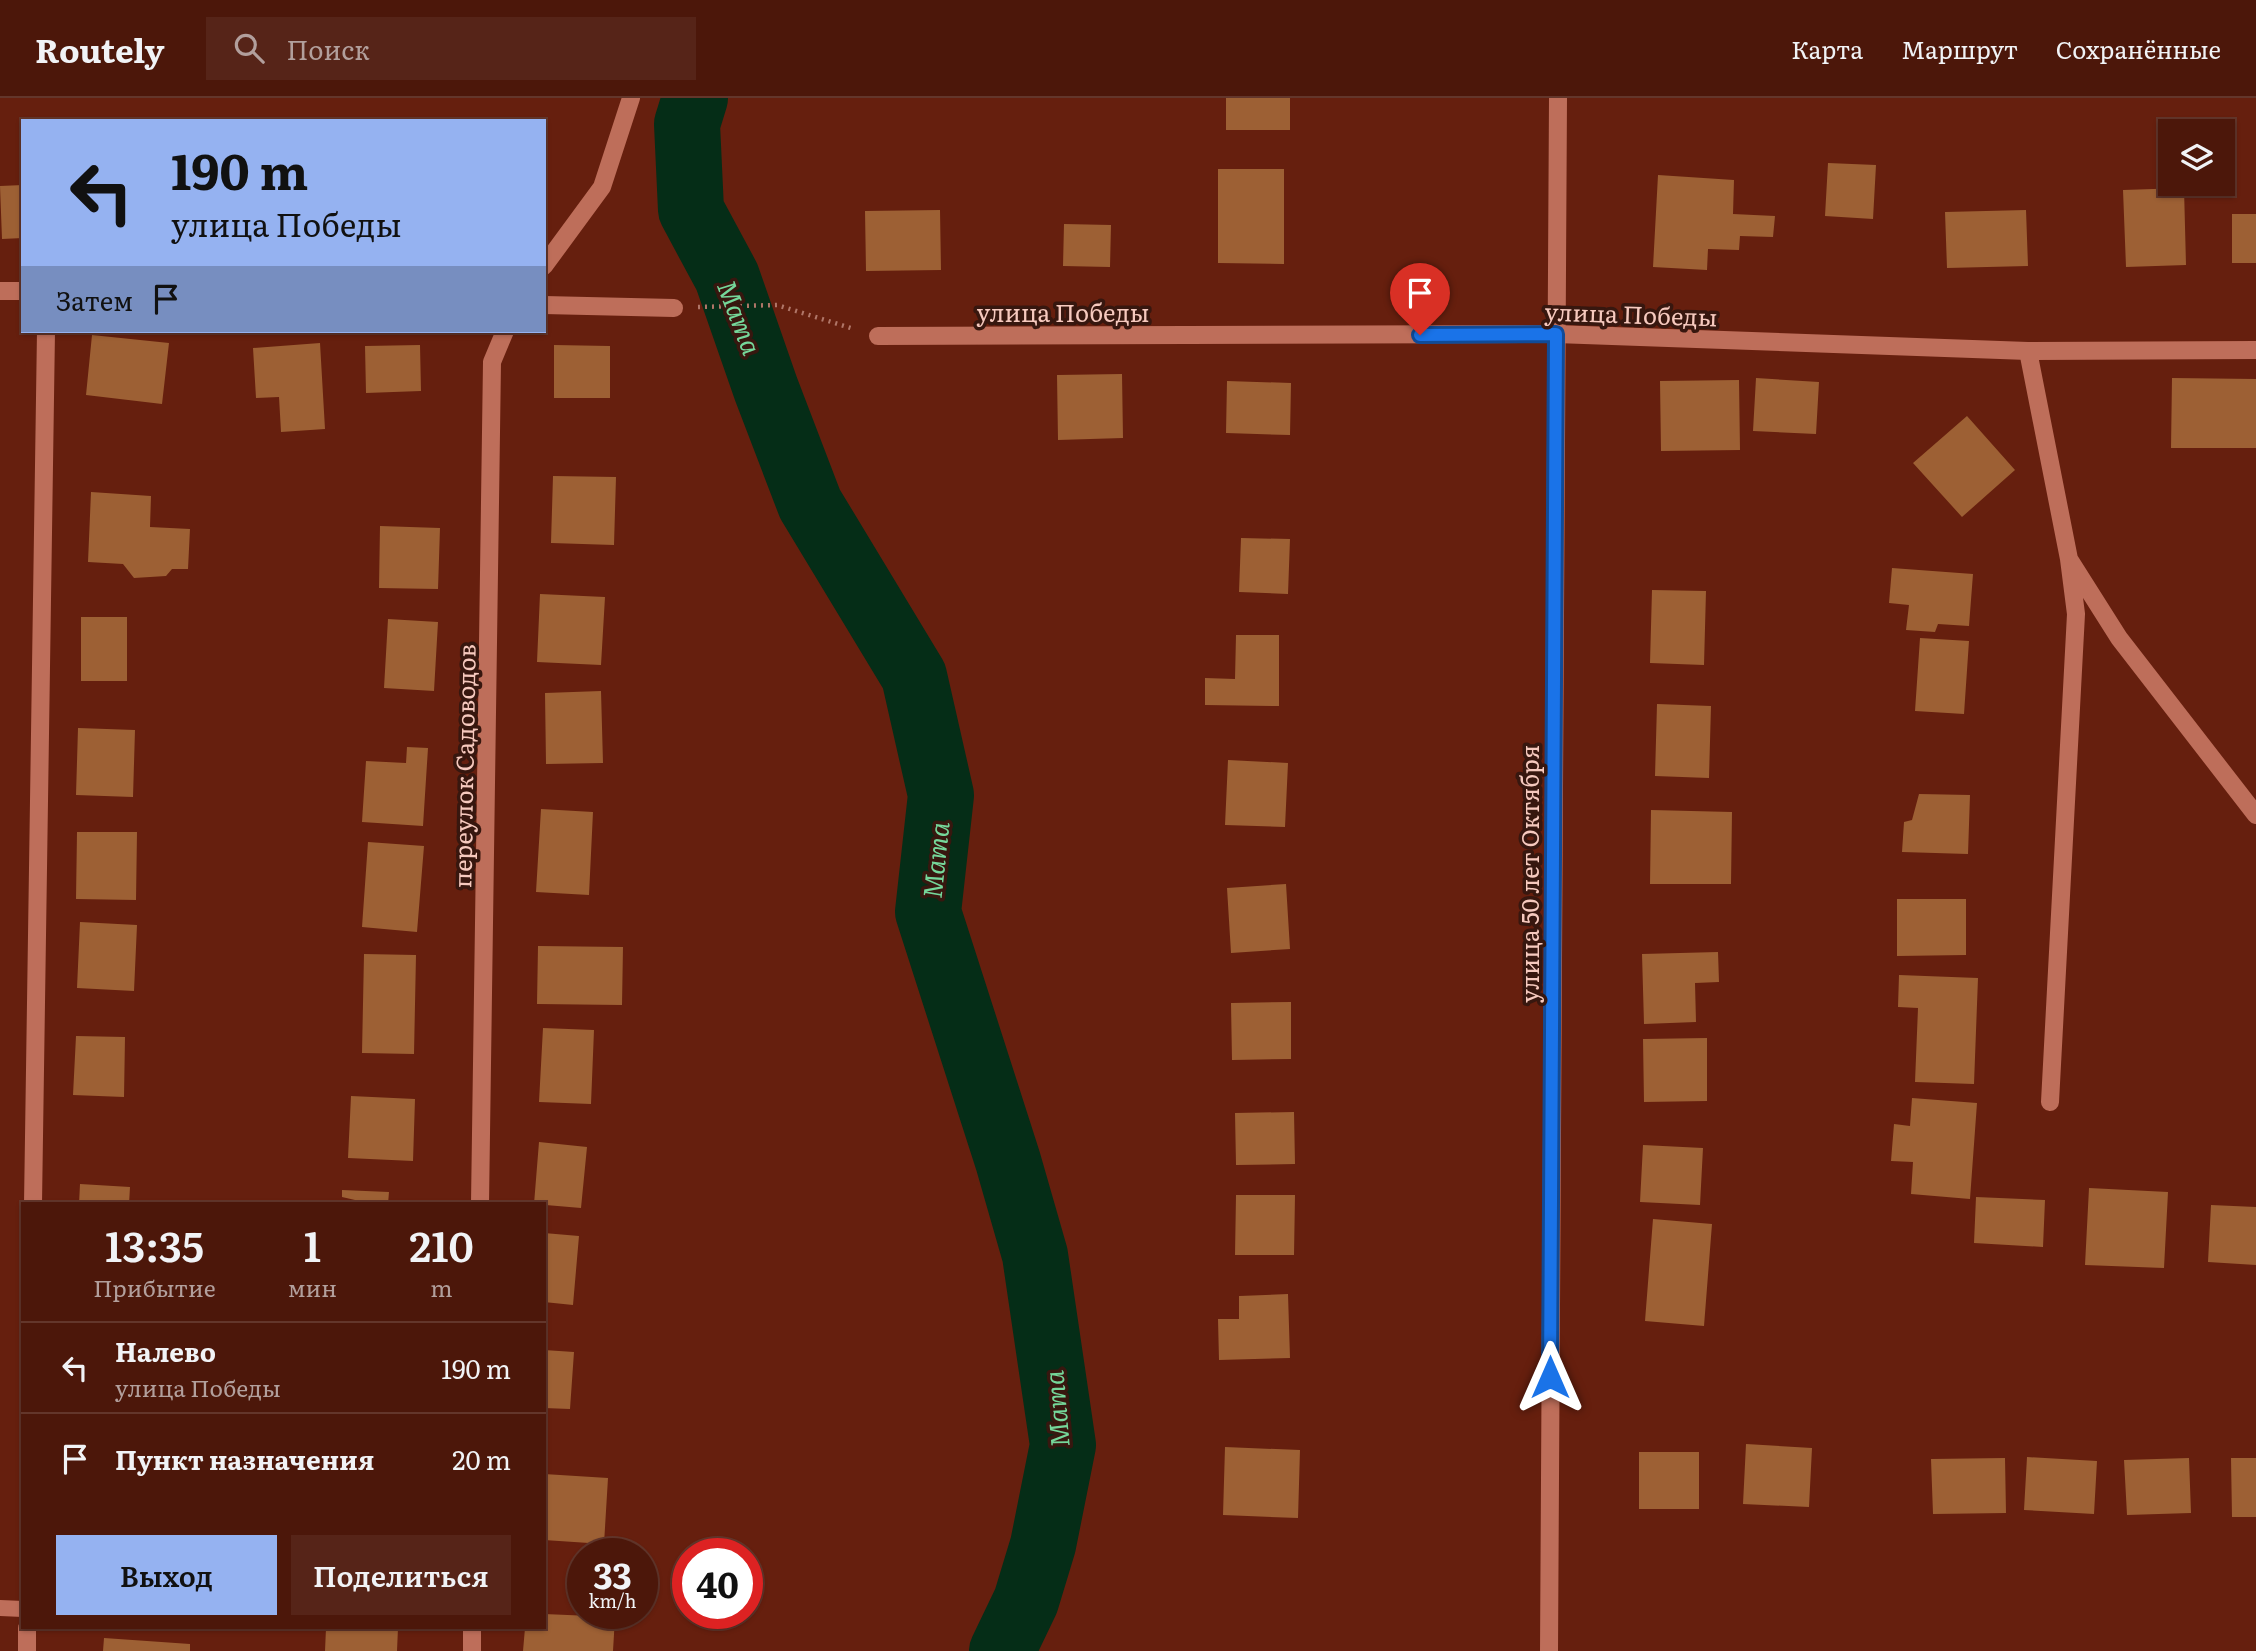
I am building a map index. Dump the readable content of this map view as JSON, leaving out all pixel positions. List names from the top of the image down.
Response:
{
  "streets": {
    "street": ["улица Победы", "переулок Садоводов", "улица 50 лет Октября"]
  },
  "crossings": [
    ["улица Победы", "улица 50 лет Октября"]
  ],
  "water": ["Мата"],
  "page": {
    "header": "Routely",
    "search": "Поиск",
    "nav": ["Карта", "Маршрут", "Сохранённые"],
    "turn": ["190 m", "улица Победы"],
    "then": "Затем",
    "eta": [
      "13:35",
      "Прибытие",
      "1",
      "мин",
      "210",
      "m"
    ],
    "list": [
      {
        "name": "Налево",
        "note": "улица Победы",
        "value": "190 m"
      },
      {
        "name": "Пункт назначения",
        "value": "20 m"
      }
    ],
    "buttons": ["Выход", "Поделиться"],
    "speed": "33 km/h",
    "limit": "40"
  }
}
